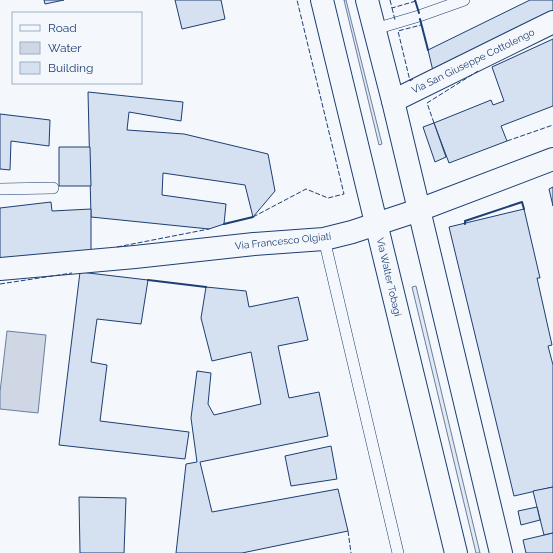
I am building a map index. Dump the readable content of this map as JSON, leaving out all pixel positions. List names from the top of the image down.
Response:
{
  "streets": {
    "street": ["Via San Giuseppe Cottolengo", "Via Francesco Olgiati", "Via Walter Tobagi"]
  },
  "crossings": [
    ["Via Francesco Olgiati", "Via Walter Tobagi"]
  ],
  "legend": ["Road", "Water", "Building"]
}
